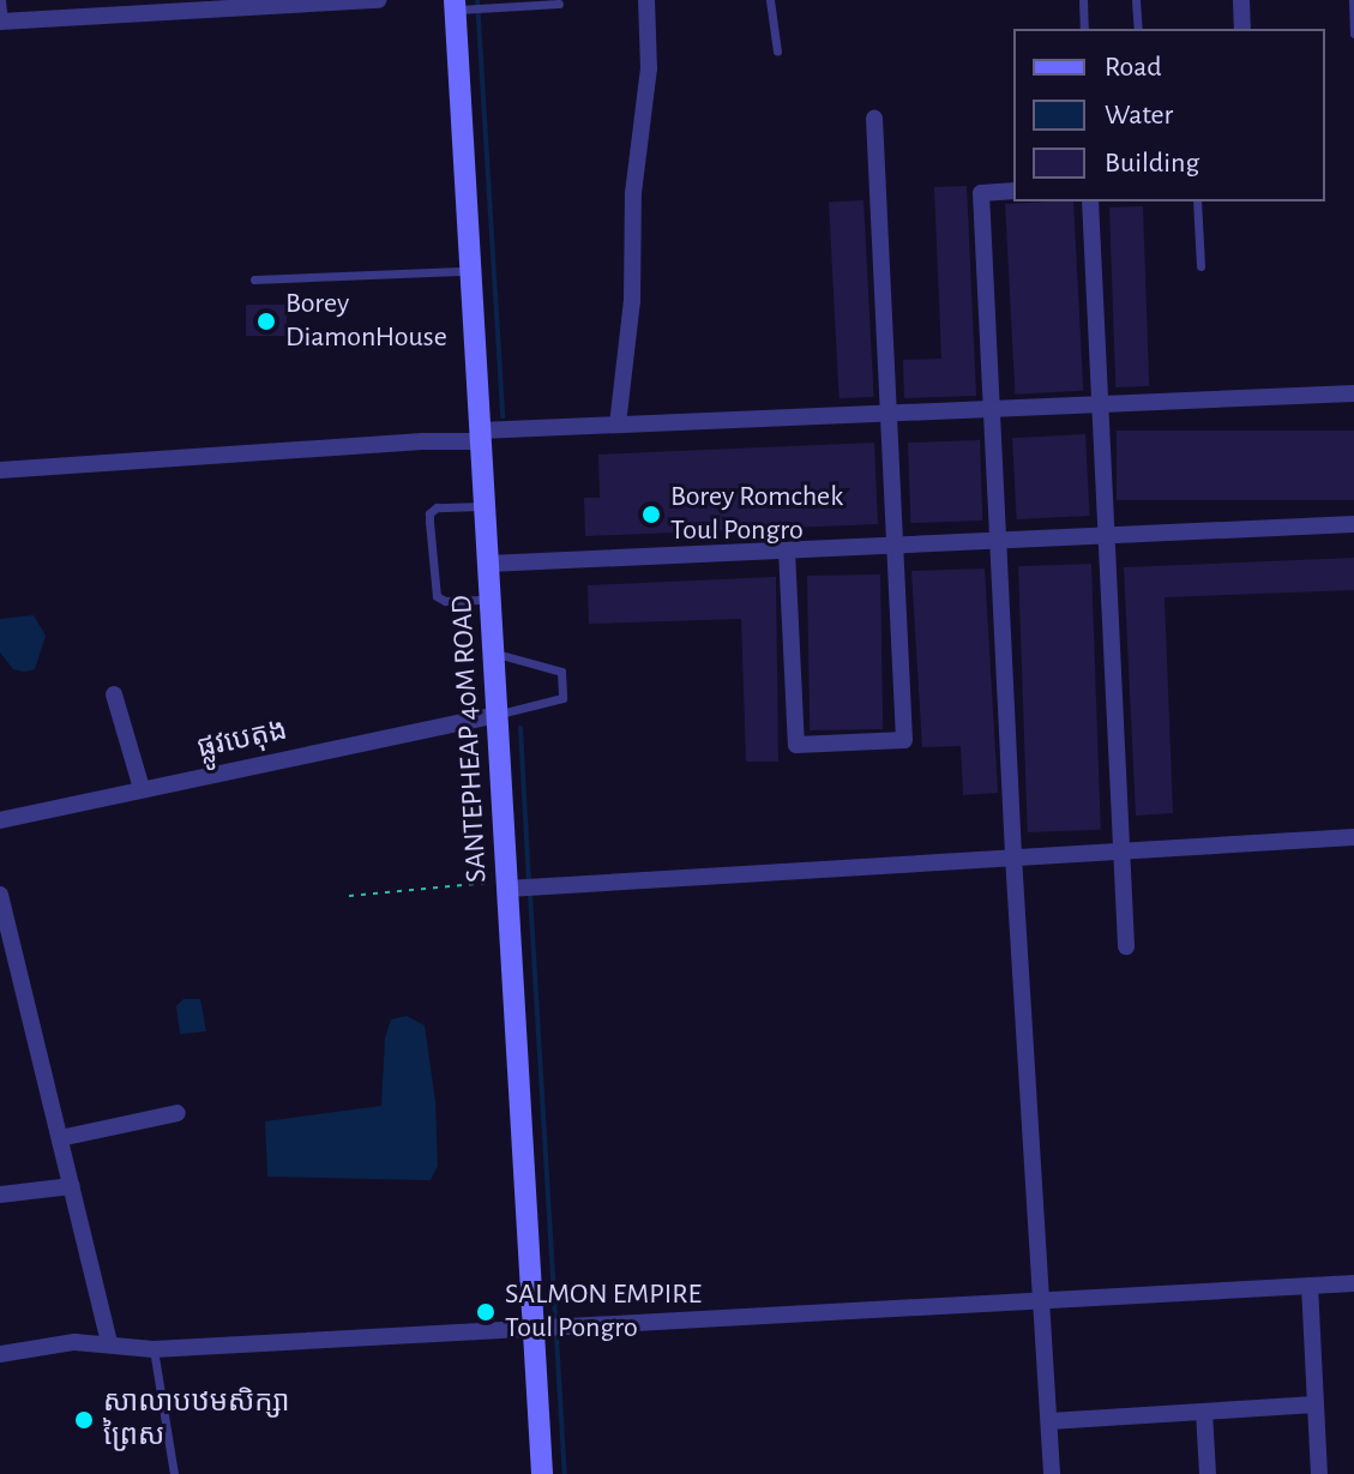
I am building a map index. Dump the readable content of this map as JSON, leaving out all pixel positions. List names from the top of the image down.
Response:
{
  "streets": {
    "main road": ["SANTEPHEAP 40M ROAD"],
    "street": ["ផ្លូវបេតុង"]
  },
  "crossings": [
    ["SANTEPHEAP 40M ROAD", "ផ្លូវបេតុង"]
  ],
  "places": [
    "Borey DiamonHouse",
    "Borey Romchek Toul Pongro",
    "SALMON EMPIRE Toul Pongro",
    "សាលាបឋមសិក្សា ព្រៃស"
  ],
  "legend": ["Road", "Water", "Building"]
}
